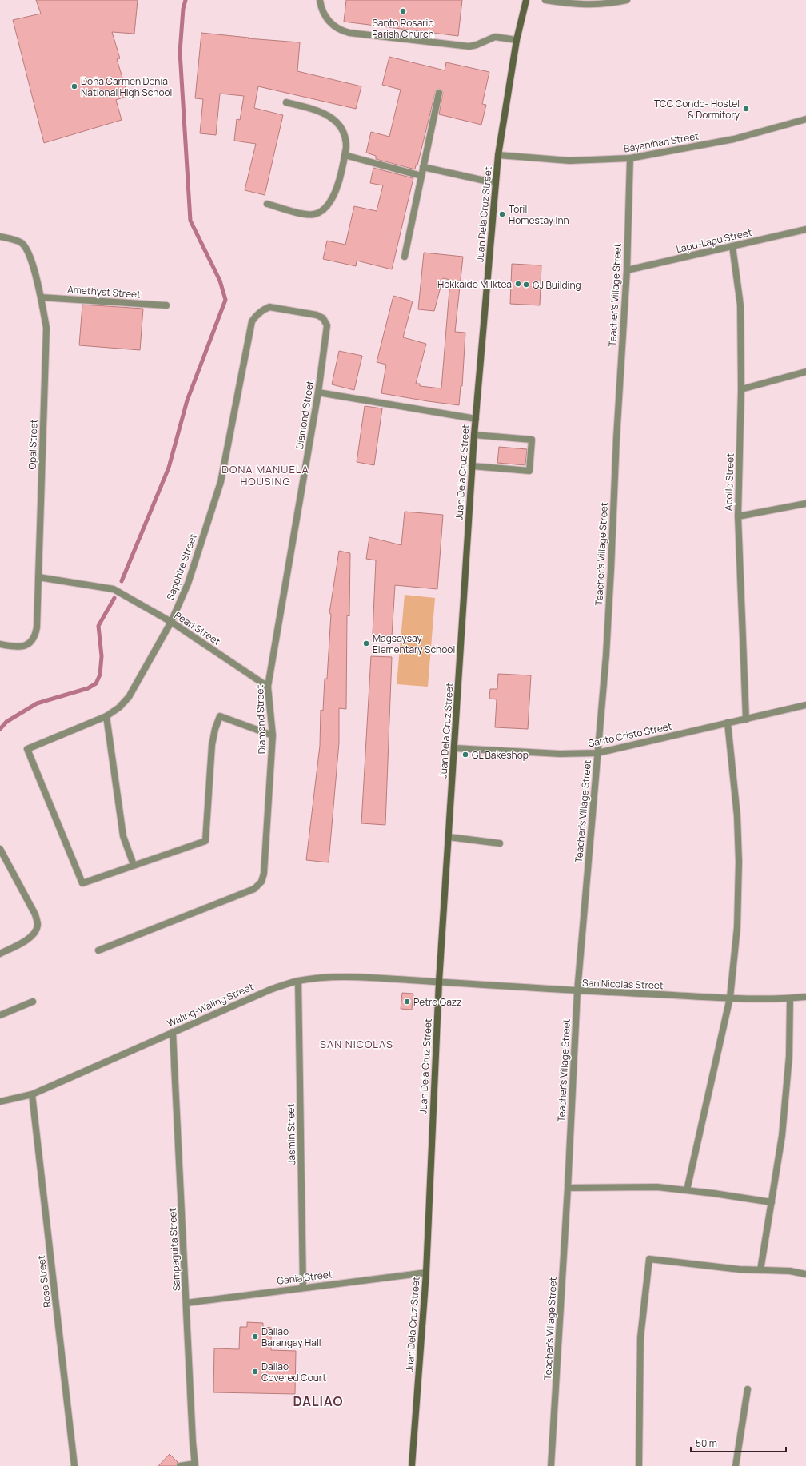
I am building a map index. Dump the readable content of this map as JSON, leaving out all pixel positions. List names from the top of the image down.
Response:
{
  "streets": {
    "street": [
      "Bayanihan Street",
      "Juan Dela Cruz Street",
      "Lapu-Lapu Street",
      "Amethyst Street",
      "Teacher's Village Street",
      "Diamond Street",
      "Opal Street",
      "Apollo Street",
      "Sapphire Street",
      "Pearl Street",
      "Santo Cristo Street",
      "San Nicolas Street",
      "Waling-Waling Street",
      "Jasmin Street",
      "Sampaguita Street",
      "Gania Street",
      "Rose Street"
    ]
  },
  "crossings": [
    ["Bayanihan Street", "Juan Dela Cruz Street"],
    ["Bayanihan Street", "Teacher's Village Street"],
    ["Juan Dela Cruz Street", "Santo Cristo Street"],
    ["Juan Dela Cruz Street", "San Nicolas Street"],
    ["Juan Dela Cruz Street", "Waling-Waling Street"],
    ["Juan Dela Cruz Street", "Gania Street"],
    ["Lapu-Lapu Street", "Teacher's Village Street"],
    ["Lapu-Lapu Street", "Apollo Street"],
    ["Amethyst Street", "Opal Street"],
    ["Teacher's Village Street", "Santo Cristo Street"],
    ["Teacher's Village Street", "San Nicolas Street"],
    ["Diamond Street", "Sapphire Street"],
    ["Diamond Street", "Pearl Street"],
    ["Opal Street", "Pearl Street"],
    ["Apollo Street", "Santo Cristo Street"],
    ["Sapphire Street", "Pearl Street"],
    ["San Nicolas Street", "Waling-Waling Street"],
    ["Waling-Waling Street", "Jasmin Street"],
    ["Waling-Waling Street", "Sampaguita Street"],
    ["Waling-Waling Street", "Rose Street"],
    ["Jasmin Street", "Gania Street"],
    ["Sampaguita Street", "Gania Street"]
  ],
  "districts": ["DONA MANUELA HOUSING", "SAN NICOLAS", "DALIAO"],
  "places": [
    "Santo Rosario Parish Church",
    "Doña Carmen Denia National High School",
    "TCC Condo- Hostel & Dormitory",
    "Toril Homestay Inn",
    "Hokkaido Milktea",
    "GJ Building",
    "Magsaysay Elementary School",
    "GL Bakeshop",
    "Petro Gazz",
    "Daliao Barangay Hall",
    "Daliao Covered Court"
  ],
  "scale_bar": "50 m"
}
